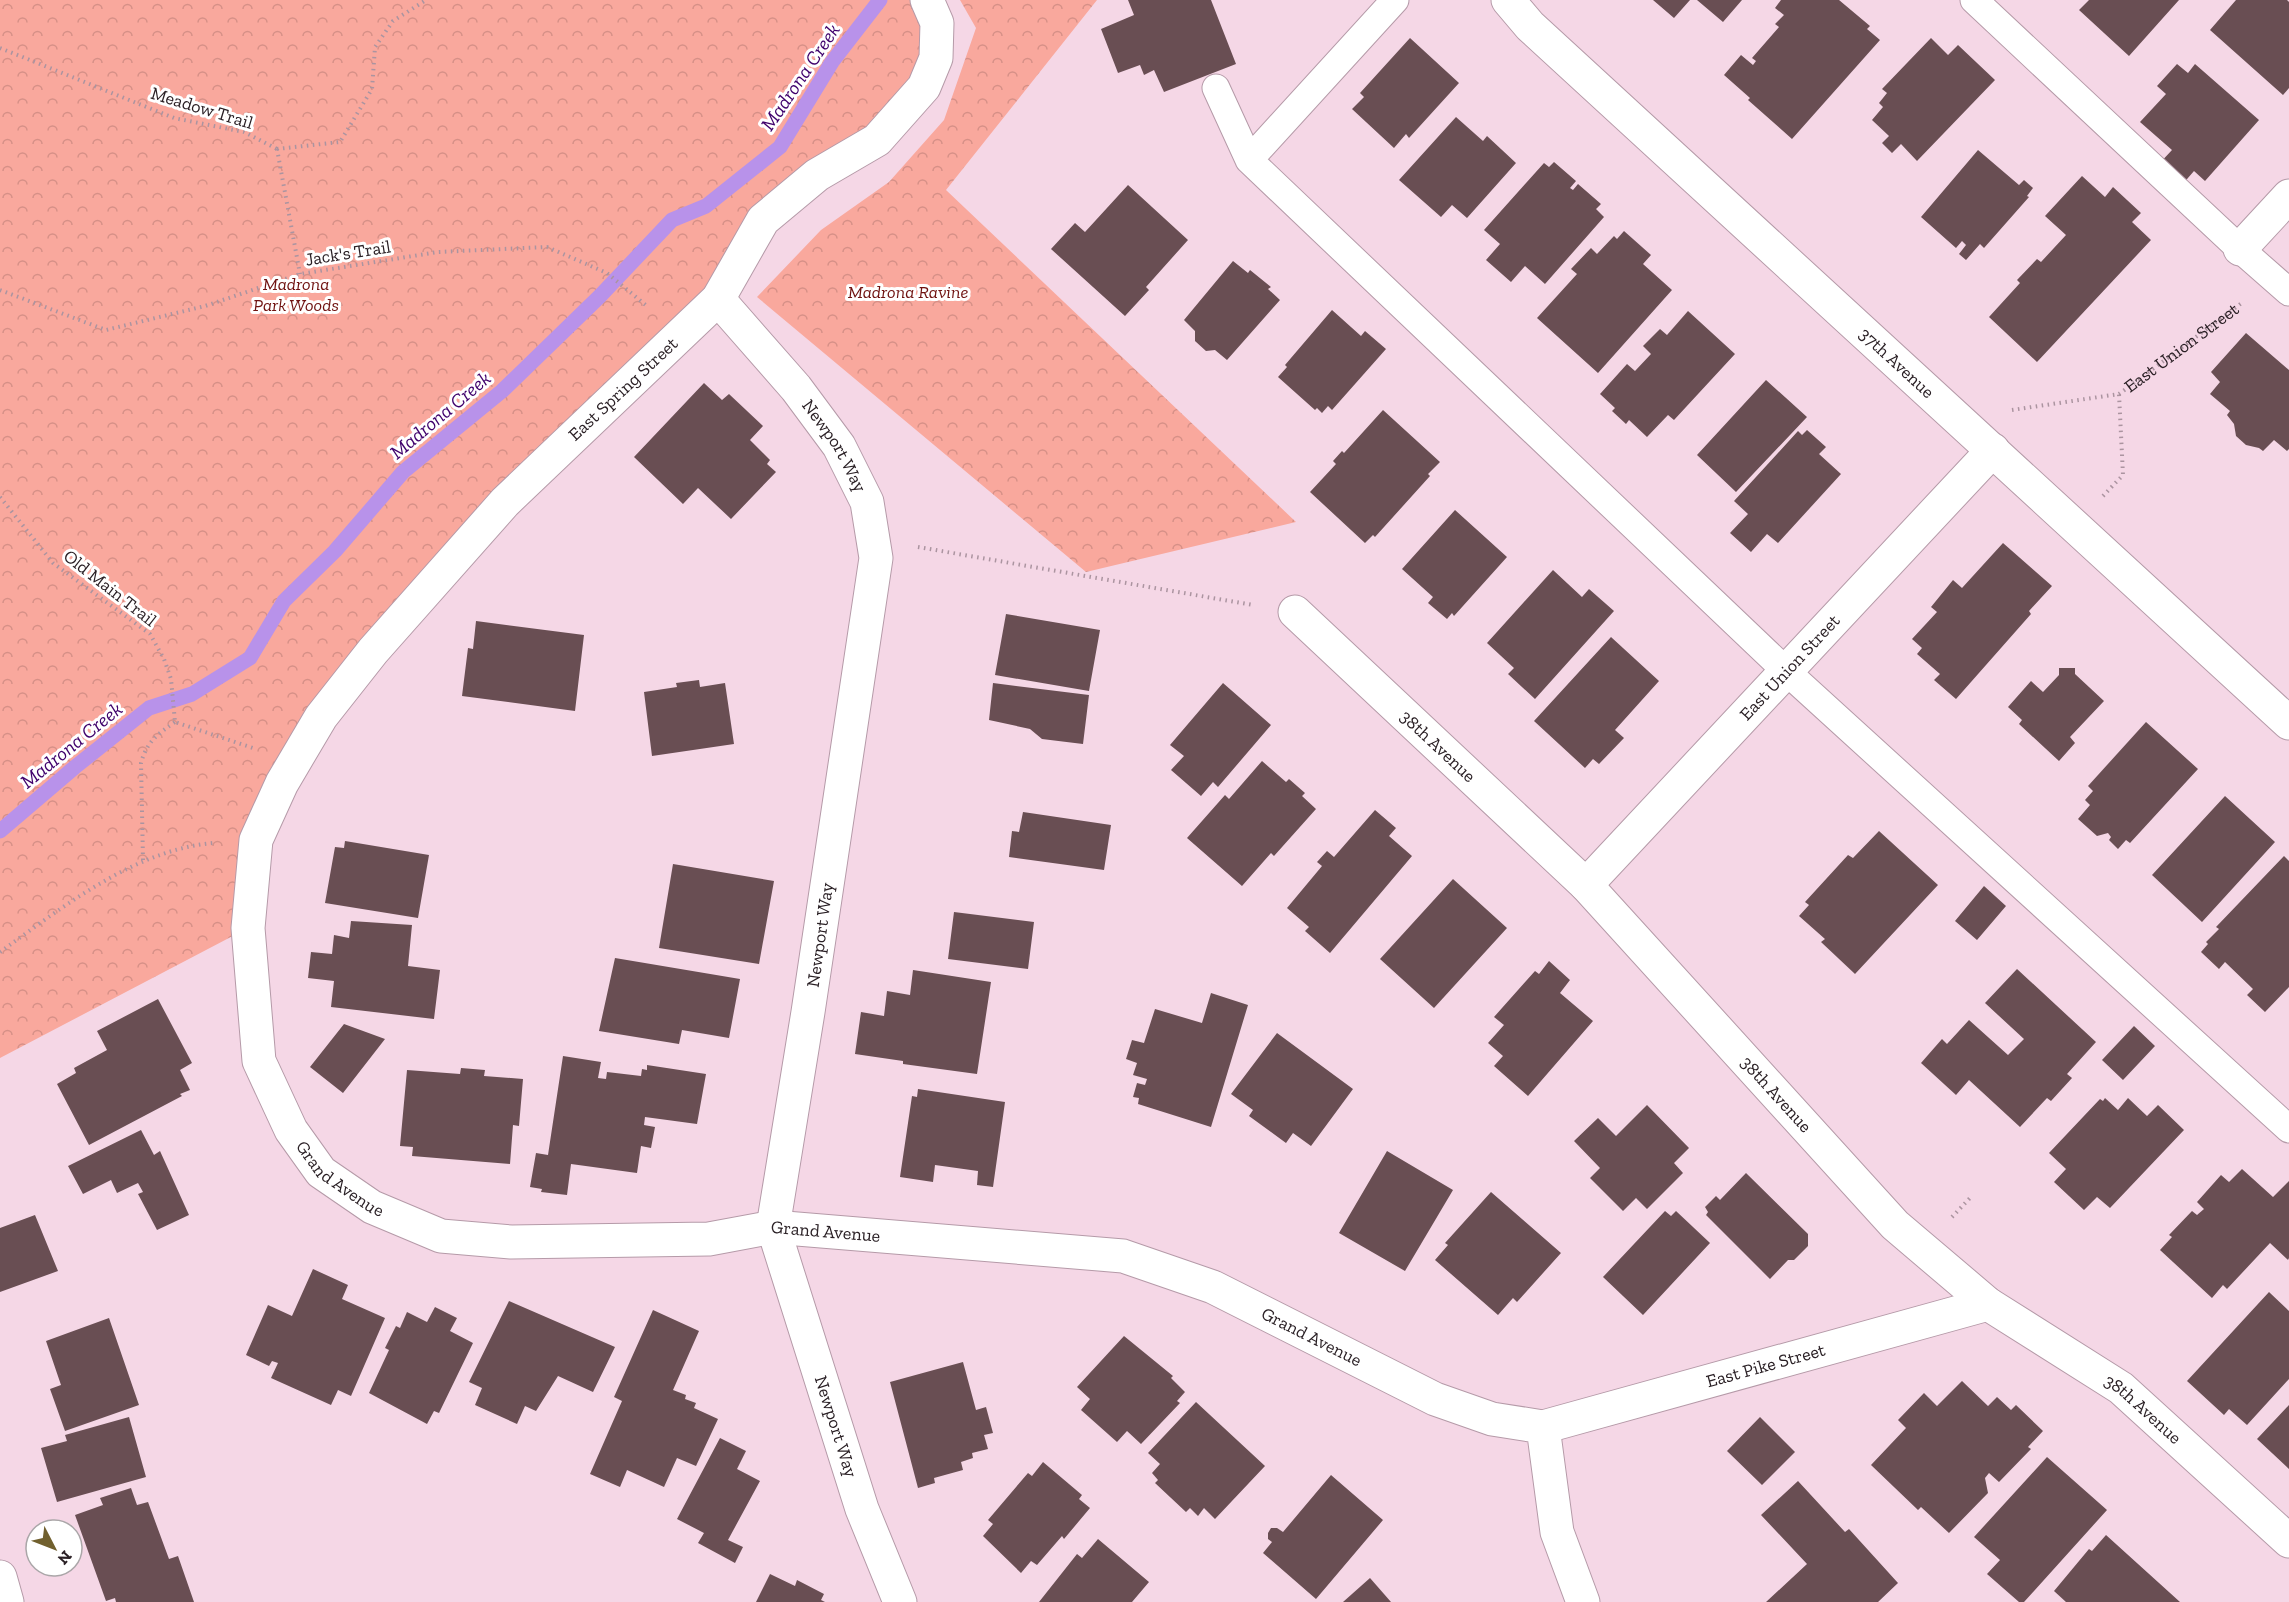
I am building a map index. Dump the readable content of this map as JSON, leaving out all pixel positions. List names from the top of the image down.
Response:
{
  "streets": {
    "street": [
      "East Union Street",
      "37th Avenue",
      "East Spring Street",
      "Newport Way",
      "38th Avenue",
      "Grand Avenue",
      "East Pike Street"
    ],
    "path": ["Meadow Trail", "Jack's Trail", "Old Main Trail"]
  },
  "crossings": [
    ["East Union Street", "37th Avenue"],
    ["East Union Street", "38th Avenue"],
    ["East Spring Street", "Newport Way"],
    ["East Spring Street", "Grand Avenue"],
    ["Newport Way", "Grand Avenue"],
    ["38th Avenue", "East Pike Street"],
    ["Grand Avenue", "East Pike Street"]
  ],
  "water": ["Madrona Creek"],
  "parks": ["Madrona Park Woods", "Madrona Ravine"],
  "north": "bottom right"
}
